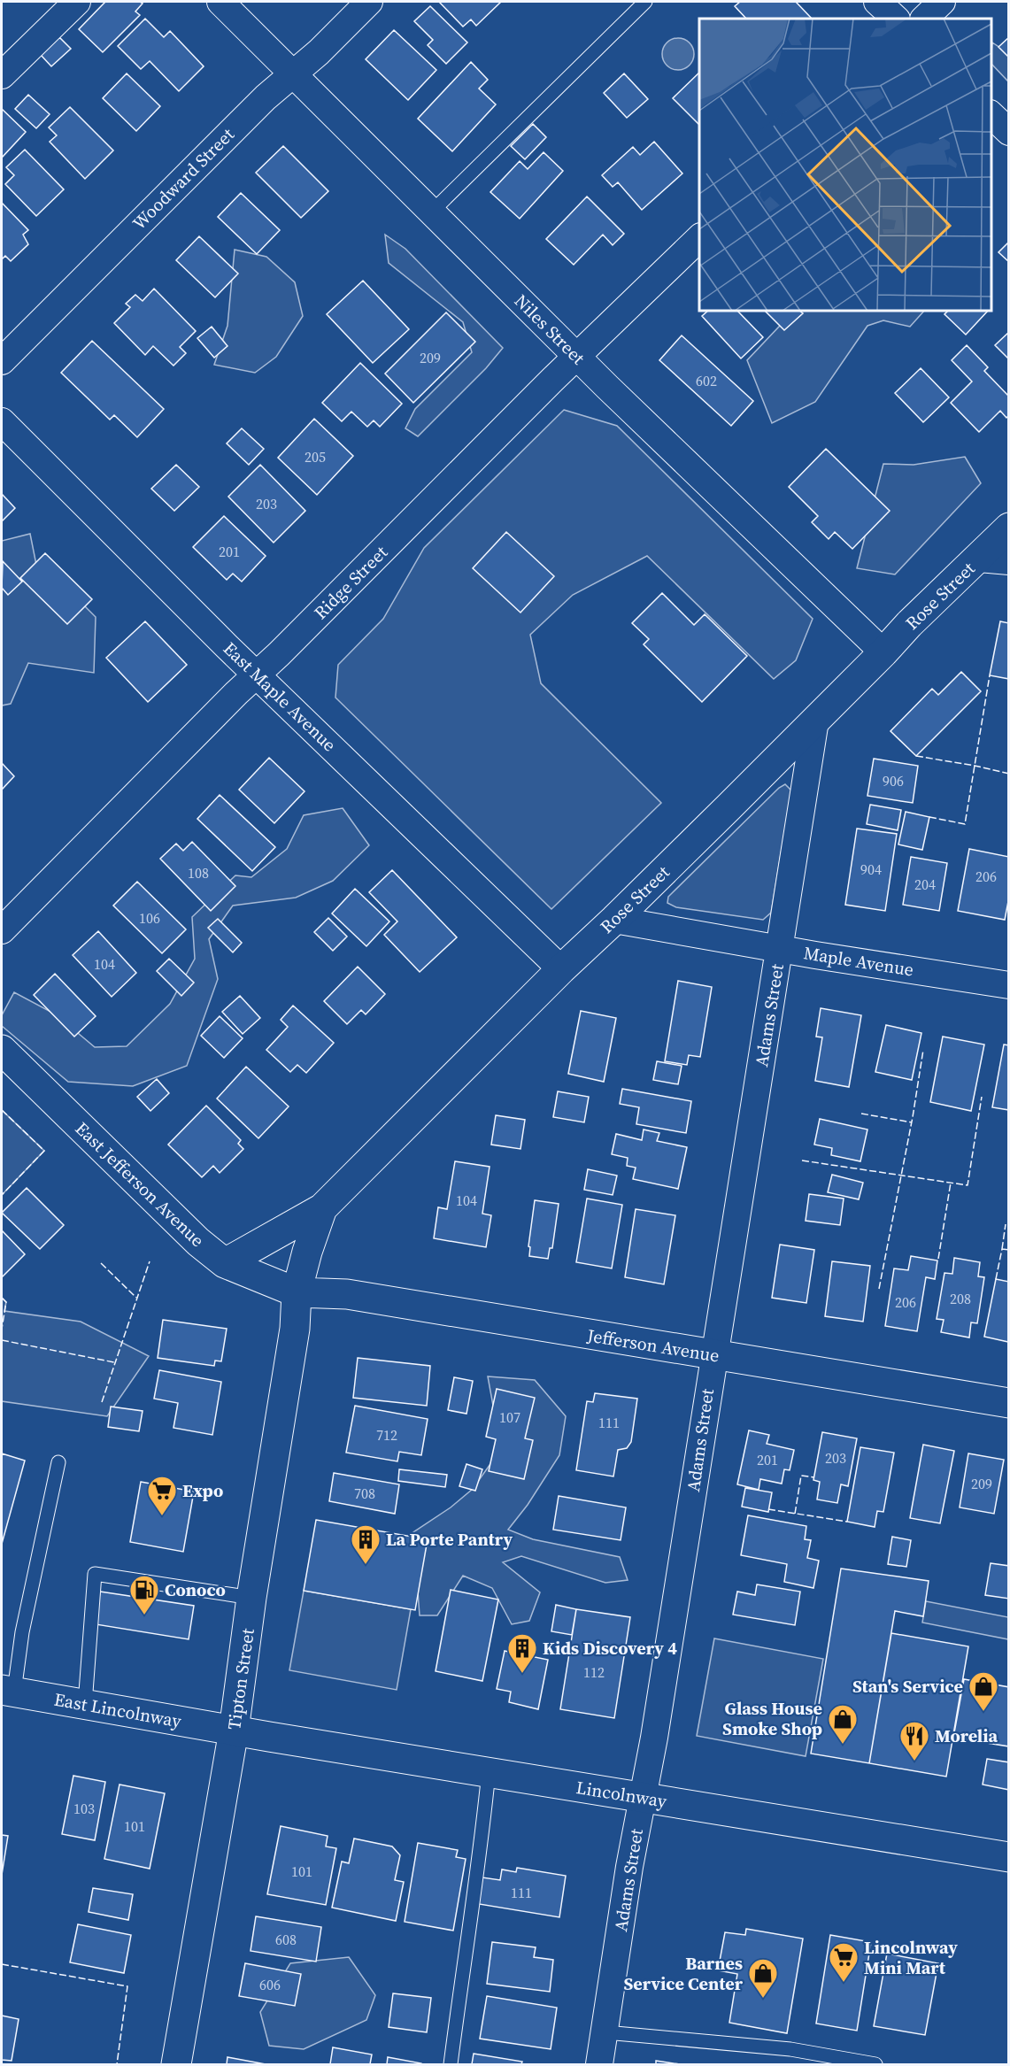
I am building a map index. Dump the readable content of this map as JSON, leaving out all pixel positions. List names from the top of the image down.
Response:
{
  "streets": {
    "street": [
      "Woodward Street",
      "Niles Street",
      "Ridge Street",
      "Rose Street",
      "East Maple Avenue",
      "Maple Avenue",
      "Adams Street",
      "East Jefferson Avenue",
      "Jefferson Avenue",
      "Tipton Street",
      "East Lincolnway",
      "Lincolnway"
    ]
  },
  "crossings": [
    ["Woodward Street", "Niles Street"],
    ["Niles Street", "Ridge Street"],
    ["Niles Street", "Rose Street"],
    ["Ridge Street", "East Maple Avenue"],
    ["Rose Street", "East Maple Avenue"],
    ["Rose Street", "Maple Avenue"],
    ["Rose Street", "Adams Street"],
    ["Rose Street", "East Jefferson Avenue"],
    ["Rose Street", "Jefferson Avenue"],
    ["Rose Street", "Tipton Street"],
    ["Maple Avenue", "Adams Street"],
    ["Adams Street", "Jefferson Avenue"],
    ["Adams Street", "Lincolnway"],
    ["East Jefferson Avenue", "Jefferson Avenue"],
    ["East Jefferson Avenue", "Tipton Street"],
    ["Jefferson Avenue", "Tipton Street"],
    ["Tipton Street", "East Lincolnway"],
    ["Tipton Street", "Lincolnway"],
    ["East Lincolnway", "Lincolnway"]
  ],
  "places": {
    "supermarket": ["Expo", "Lincolnway Mini Mart"],
    "building": ["La Porte Pantry", "Kids Discovery 4"],
    "fuel station": ["Conoco"],
    "shop": ["Stan's Service", "Glass House Smoke Shop", "Barnes Service Center"],
    "restaurant": ["Morelia"]
  },
  "house_numbers": [
    "209",
    "602",
    "205",
    "203",
    "201",
    "906",
    "904",
    "108",
    "206",
    "204",
    "106",
    "104",
    "104",
    "208",
    "206",
    "107",
    "111",
    "712",
    "203",
    "201",
    "209",
    "708",
    "112",
    "103",
    "101",
    "101",
    "111",
    "608",
    "606"
  ]
}
